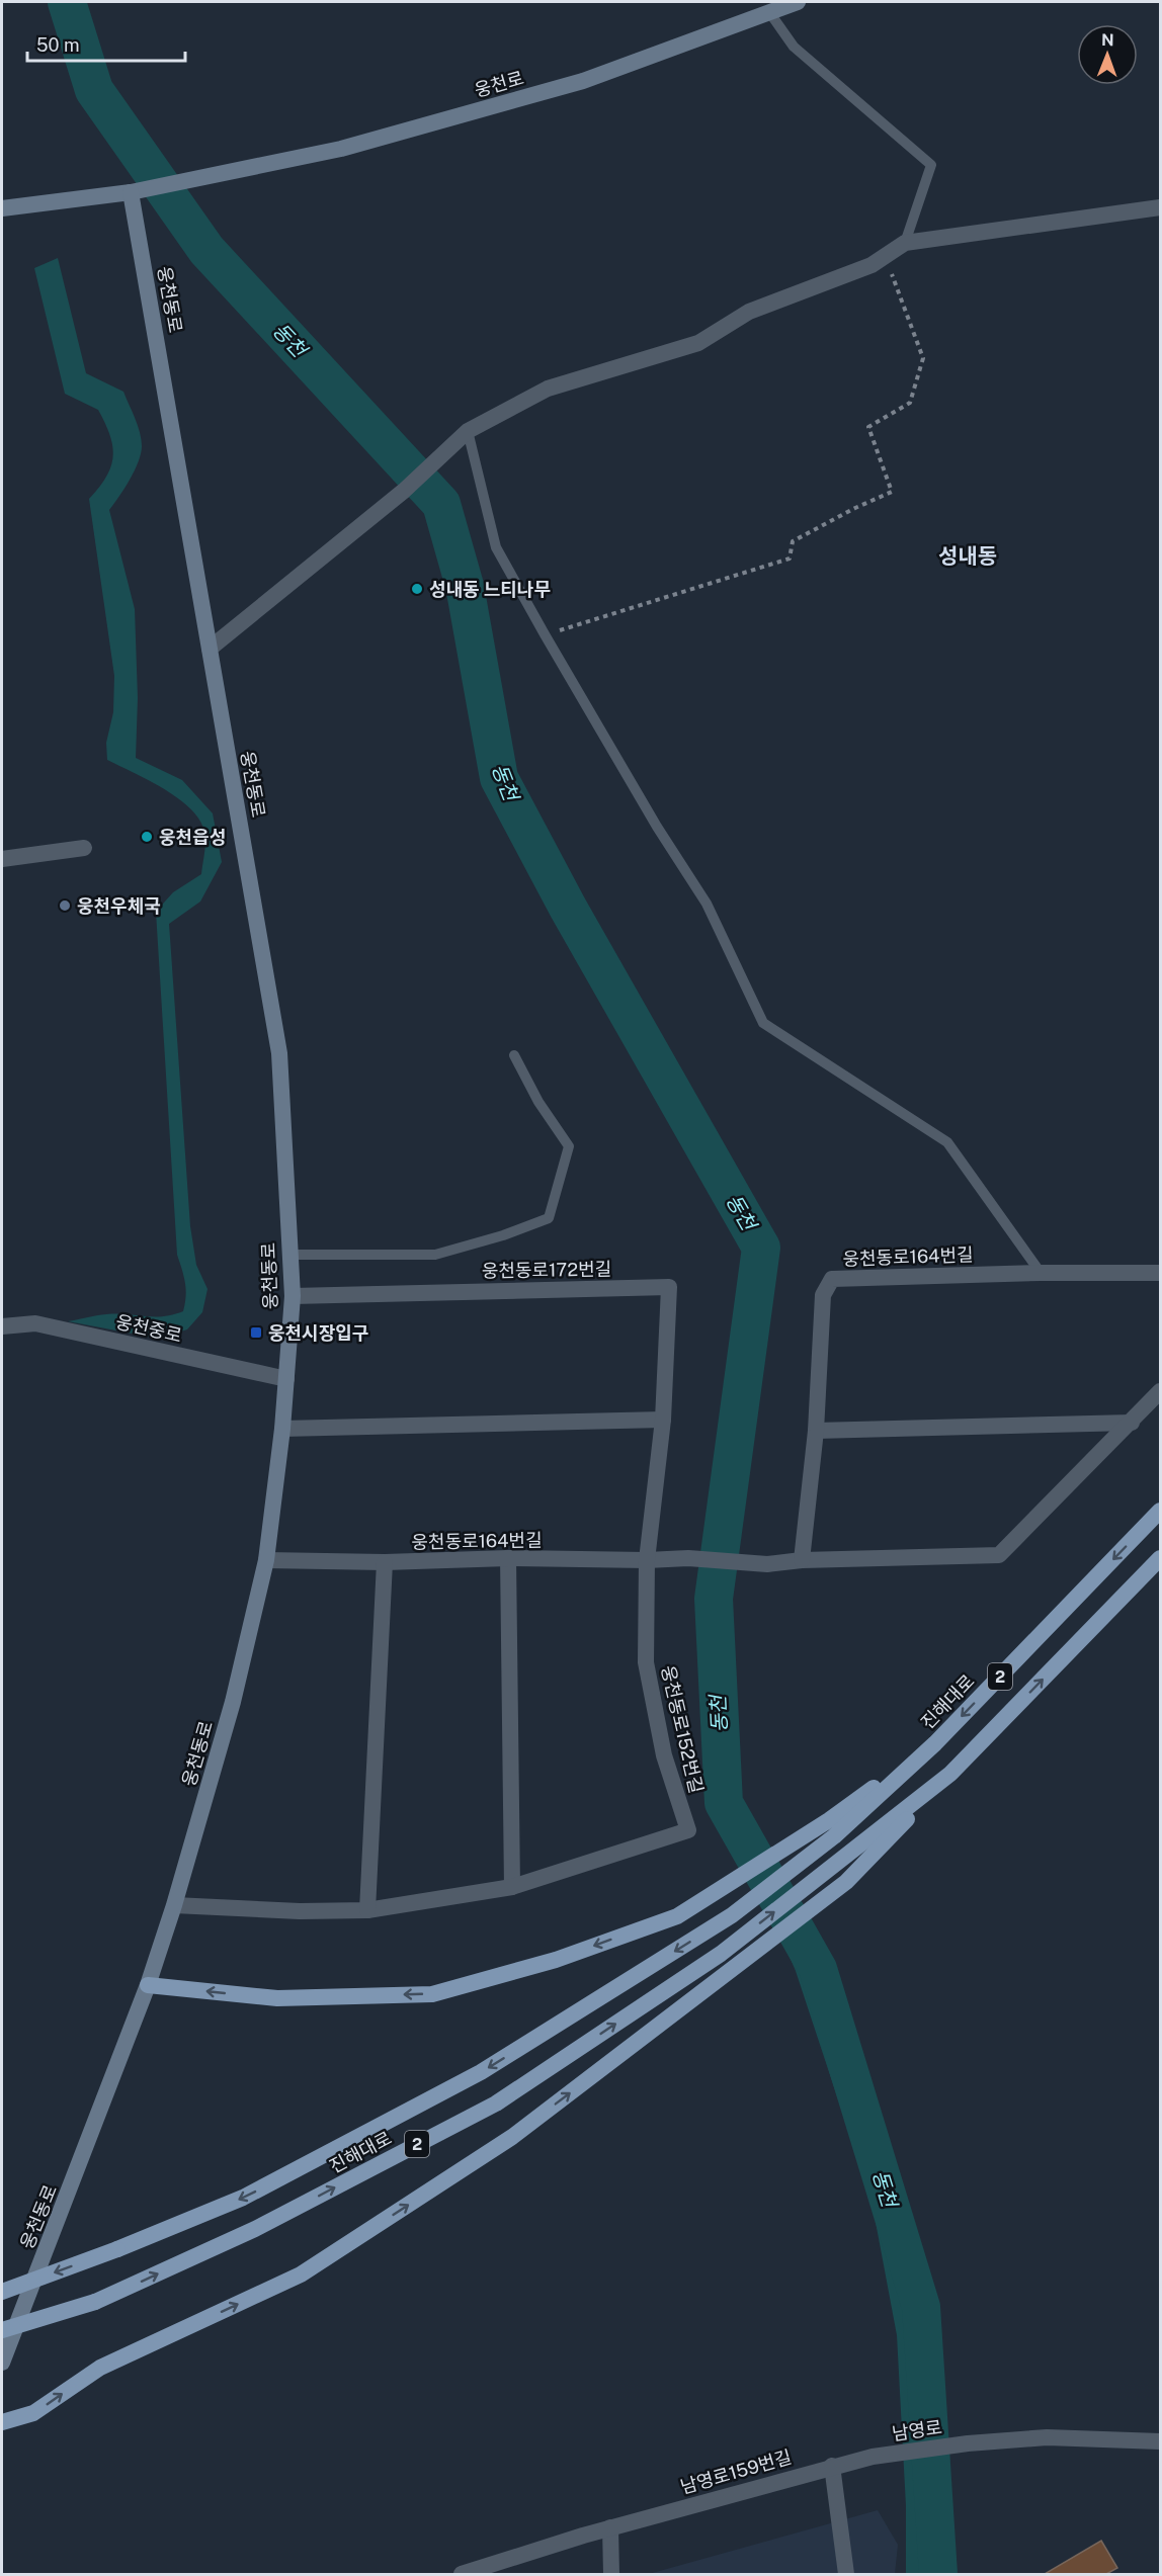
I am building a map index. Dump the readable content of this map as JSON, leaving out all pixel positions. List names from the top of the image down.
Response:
{
  "streets": {
    "highway": ["2", "진해대로"],
    "main road": ["웅천로", "웅천동로"],
    "street": [
      "웅천동로164번길",
      "웅천동로172번길",
      "웅천중로",
      "웅천동로152번길",
      "남영로",
      "남영로159번길"
    ]
  },
  "crossings": [
    ["웅천로", "웅천동로"],
    ["웅천동로", "웅천동로164번길"],
    ["웅천동로", "웅천동로172번길"],
    ["웅천동로", "웅천중로"],
    ["웅천동로", "웅천동로152번길"],
    ["웅천동로164번길", "웅천동로172번길"],
    ["웅천동로164번길", "웅천동로152번길"],
    ["웅천동로172번길", "웅천동로152번길"],
    ["2", "진해대로"],
    ["남영로", "남영로159번길"]
  ],
  "districts": ["성내동"],
  "water": ["동천"],
  "places": {
    "other": ["성내동 느티나무", "웅천읍성", "웅천우체국"],
    "transit": ["웅천시장입구"]
  },
  "scale_bar": "50 m",
  "north": "top"
}
